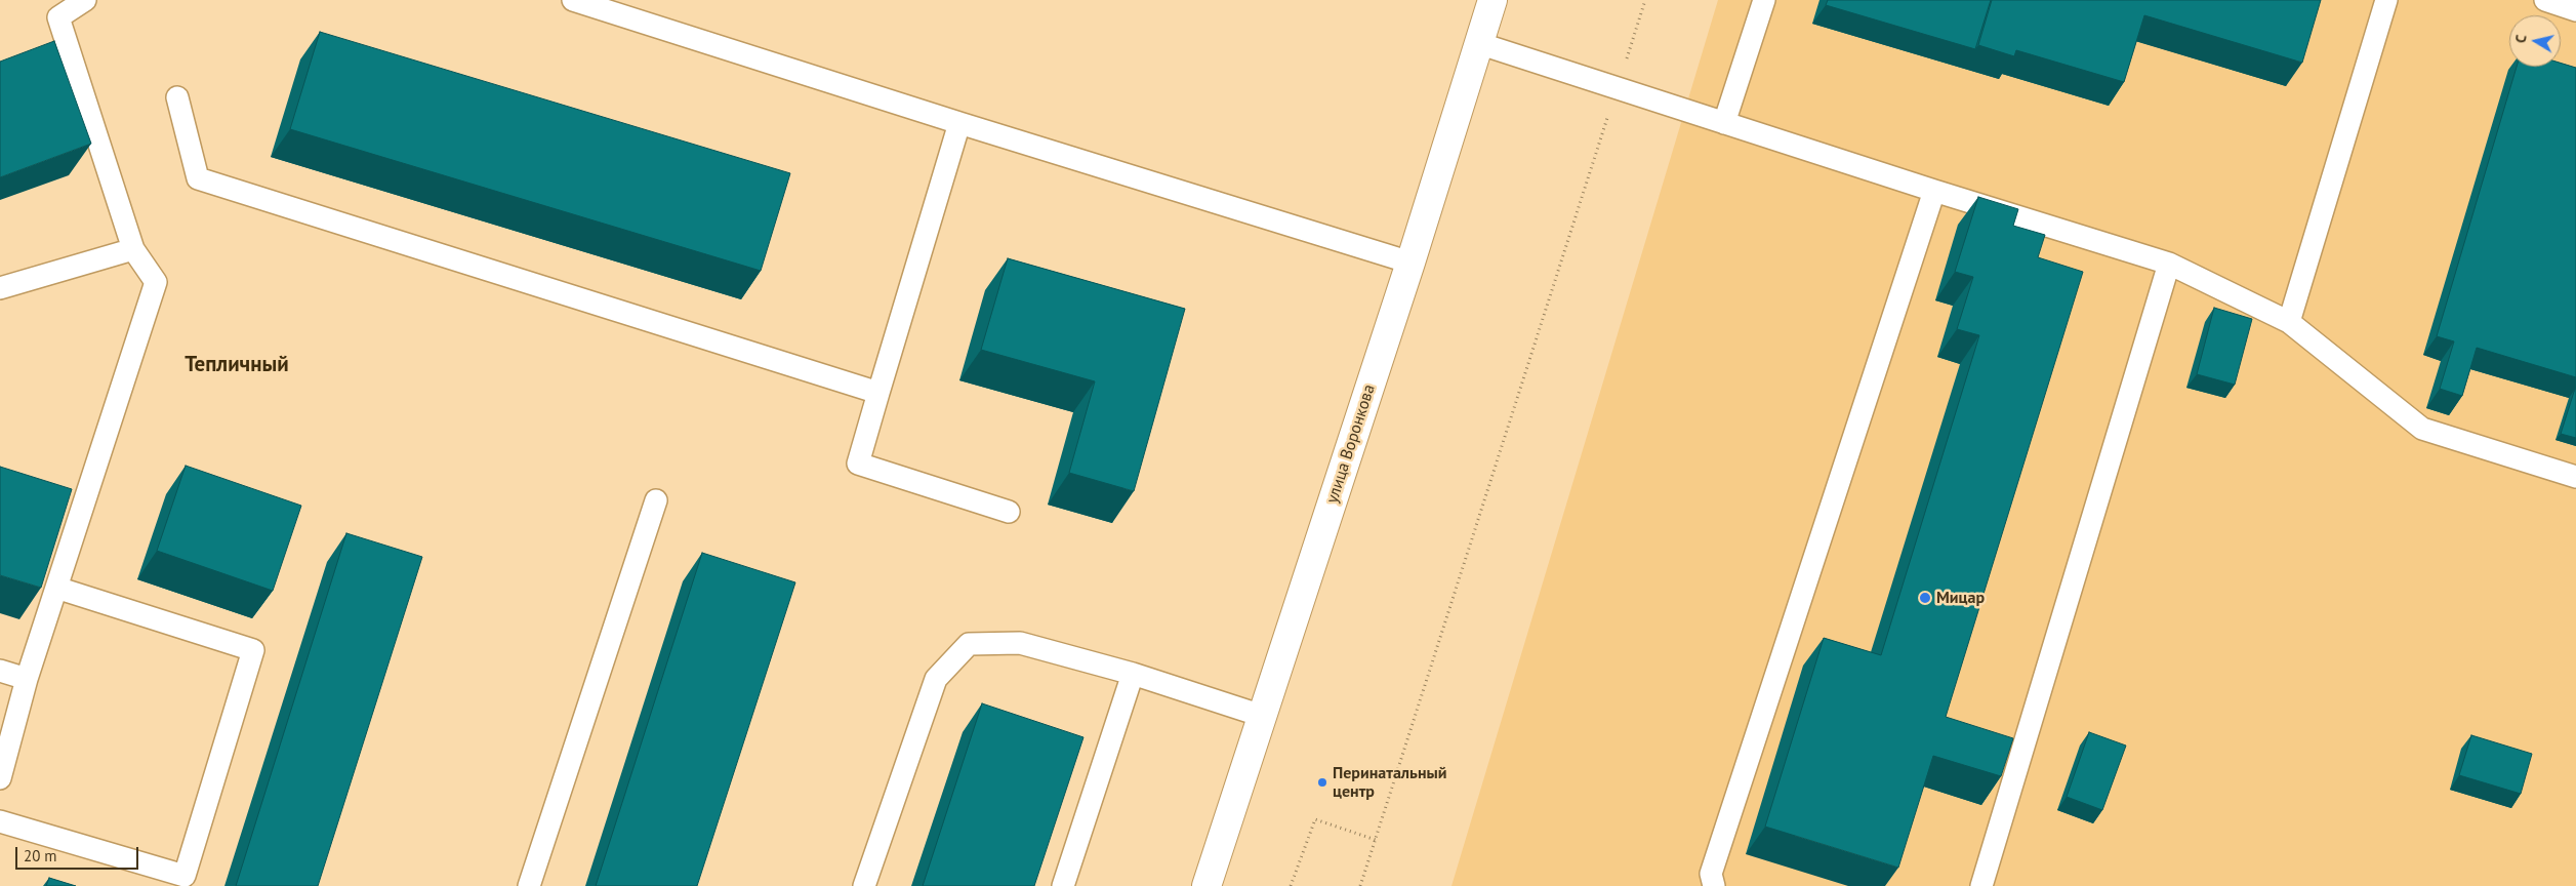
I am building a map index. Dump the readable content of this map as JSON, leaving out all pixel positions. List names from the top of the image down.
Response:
{
  "streets": {
    "street": ["улица Воронкова"]
  },
  "districts": ["Тепличный"],
  "places": ["Мицар", "Перинатальный центр"],
  "scale_bar": "20 m",
  "north": "left"
}
